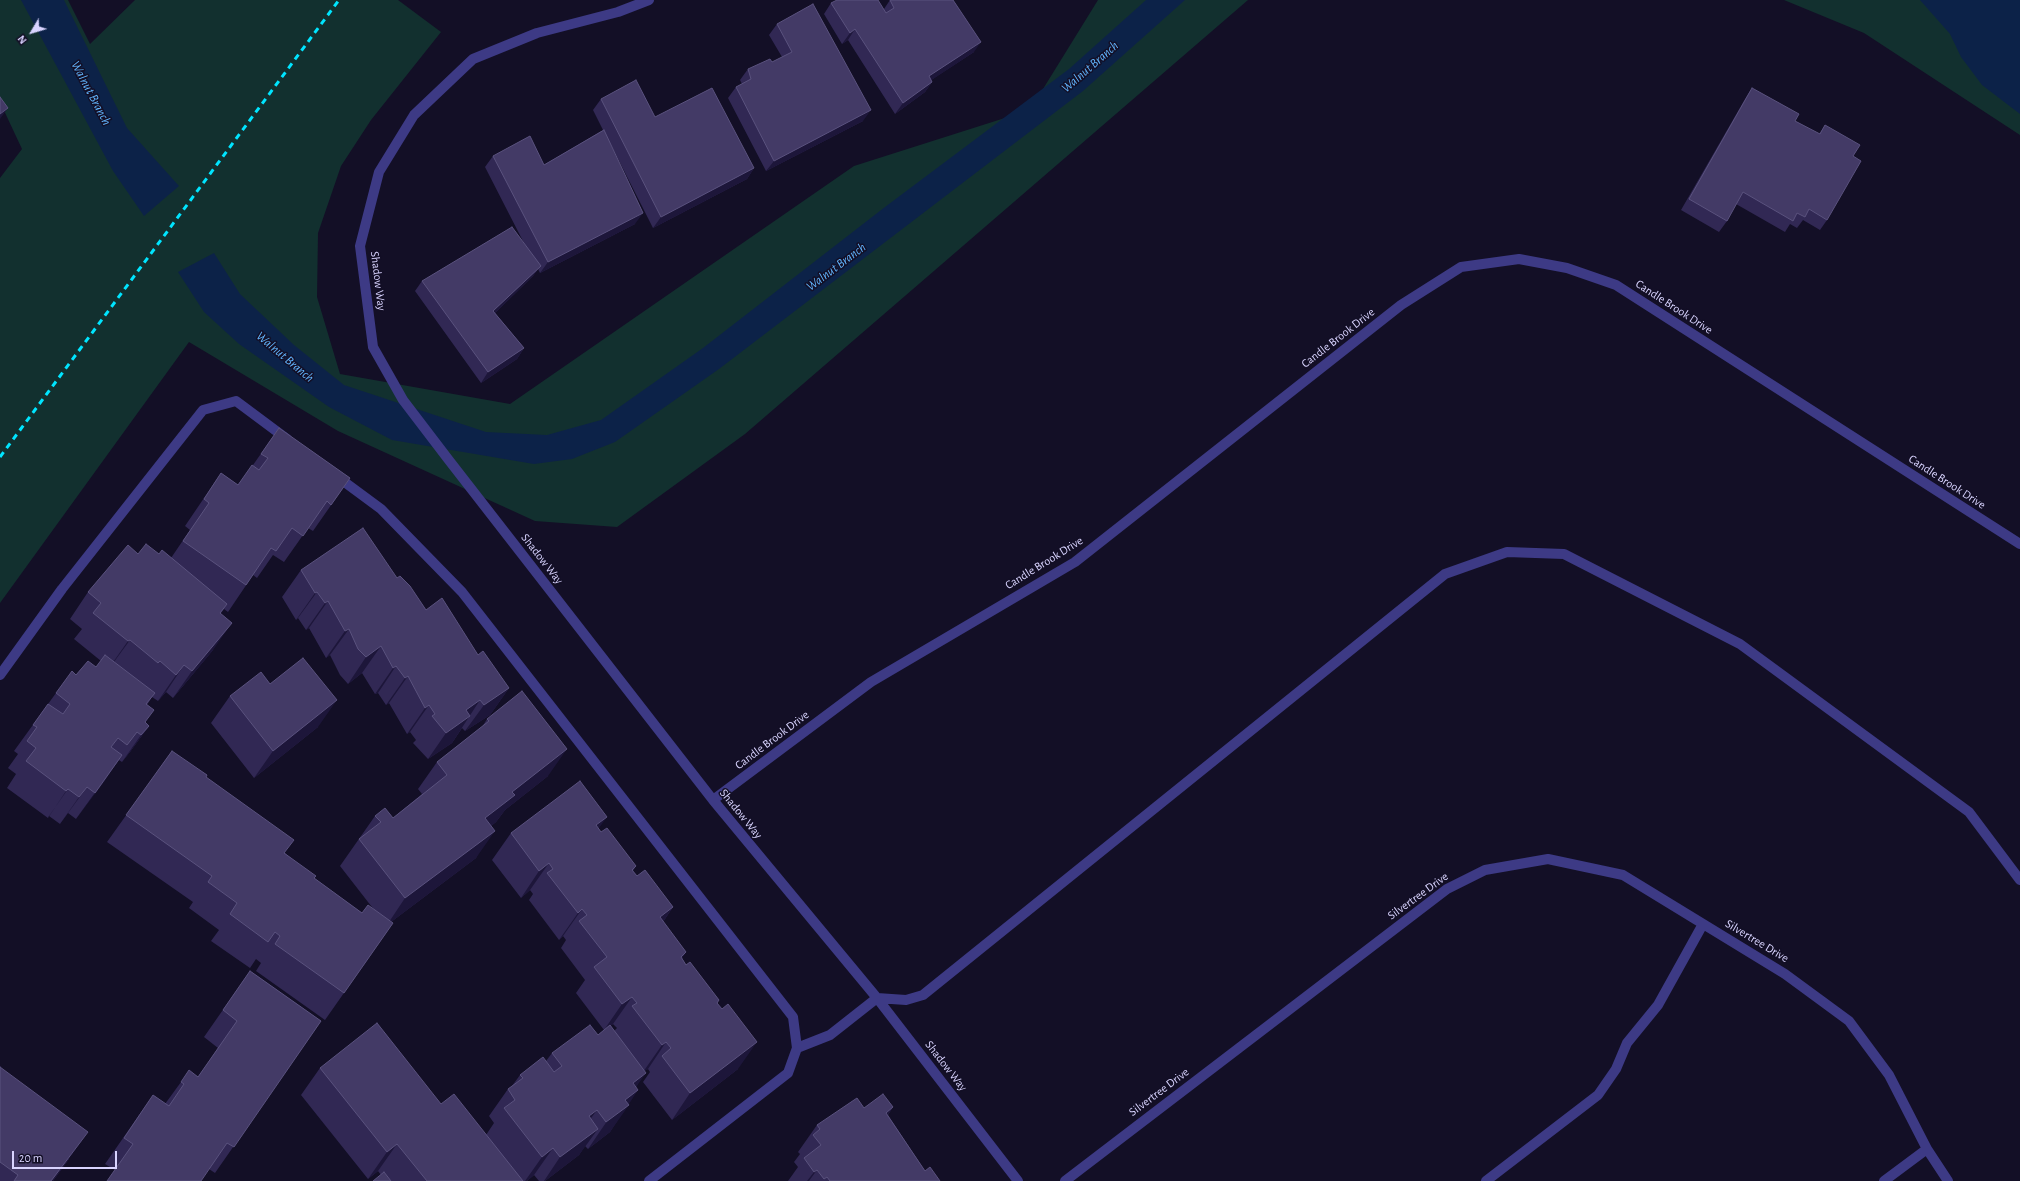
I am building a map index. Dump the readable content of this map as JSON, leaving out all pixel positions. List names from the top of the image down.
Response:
{
  "streets": {
    "street": ["Shadow Way", "Candle Brook Drive", "Silvertree Drive"]
  },
  "crossings": [
    ["Shadow Way", "Candle Brook Drive"]
  ],
  "water": ["Walnut Branch"],
  "scale_bar": "20 m",
  "north": "bottom left"
}
